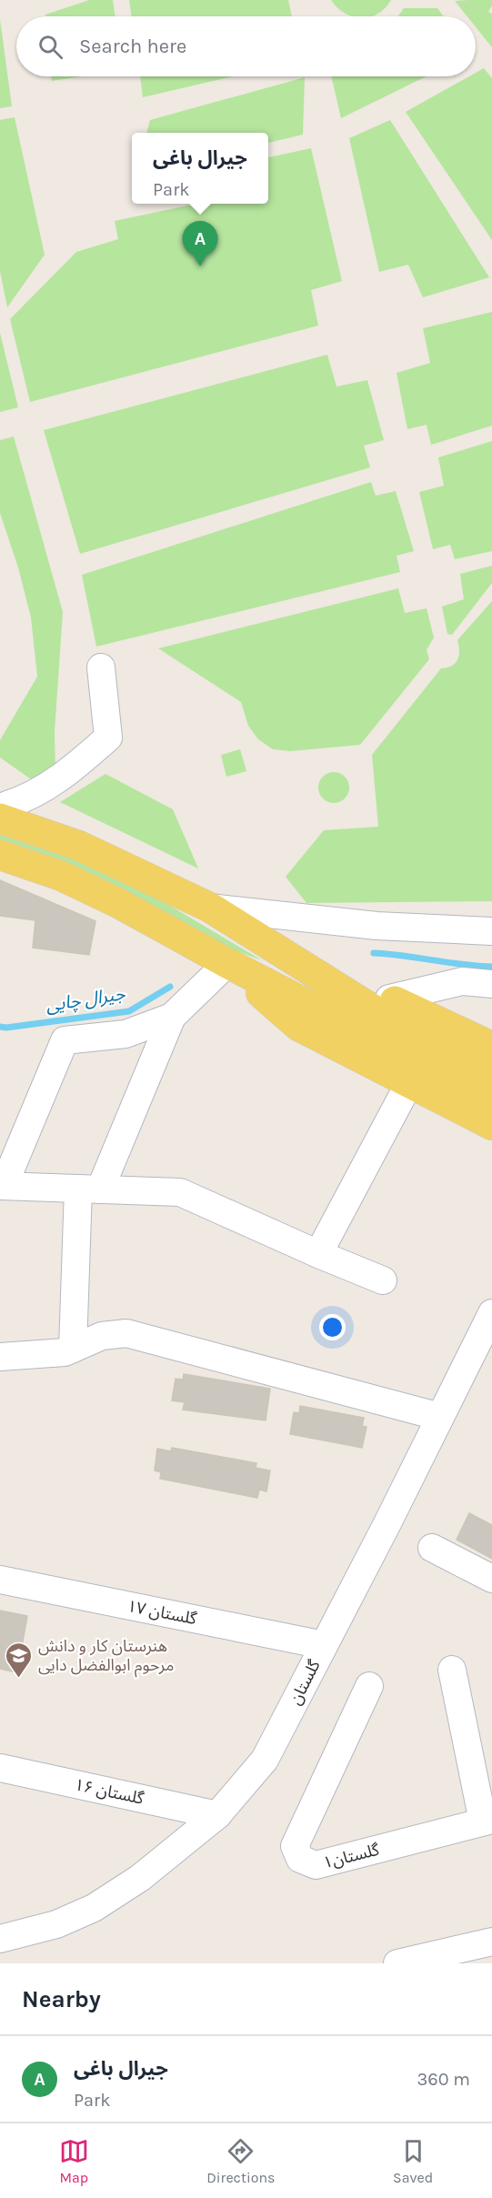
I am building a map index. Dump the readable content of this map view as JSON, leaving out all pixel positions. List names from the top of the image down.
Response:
{
  "streets": {
    "street": [
      "گلستان ۱۷",
      "گلستان",
      "گلستان ۱۶",
      "گلستان۱"
    ]
  },
  "crossings": [
    ["گلستان ۱۷", "گلستان"],
    ["گلستان", "گلستان ۱۶"]
  ],
  "water": ["جیرال چایی"],
  "places": {
    "school or university": ["هنرستان کار و دانش مرحوم ابوالفضل دایی"]
  },
  "page": {
    "search": "Search here",
    "popup": ["جیرال باغی", "Park"],
    "pins": "A",
    "heading": "Nearby",
    "list": [
      {
        "mark": "A",
        "name": "جیرال باغی",
        "note": "Park",
        "value": "360 m"
      }
    ],
    "nav": ["Map", "Directions", "Saved"]
  }
}
